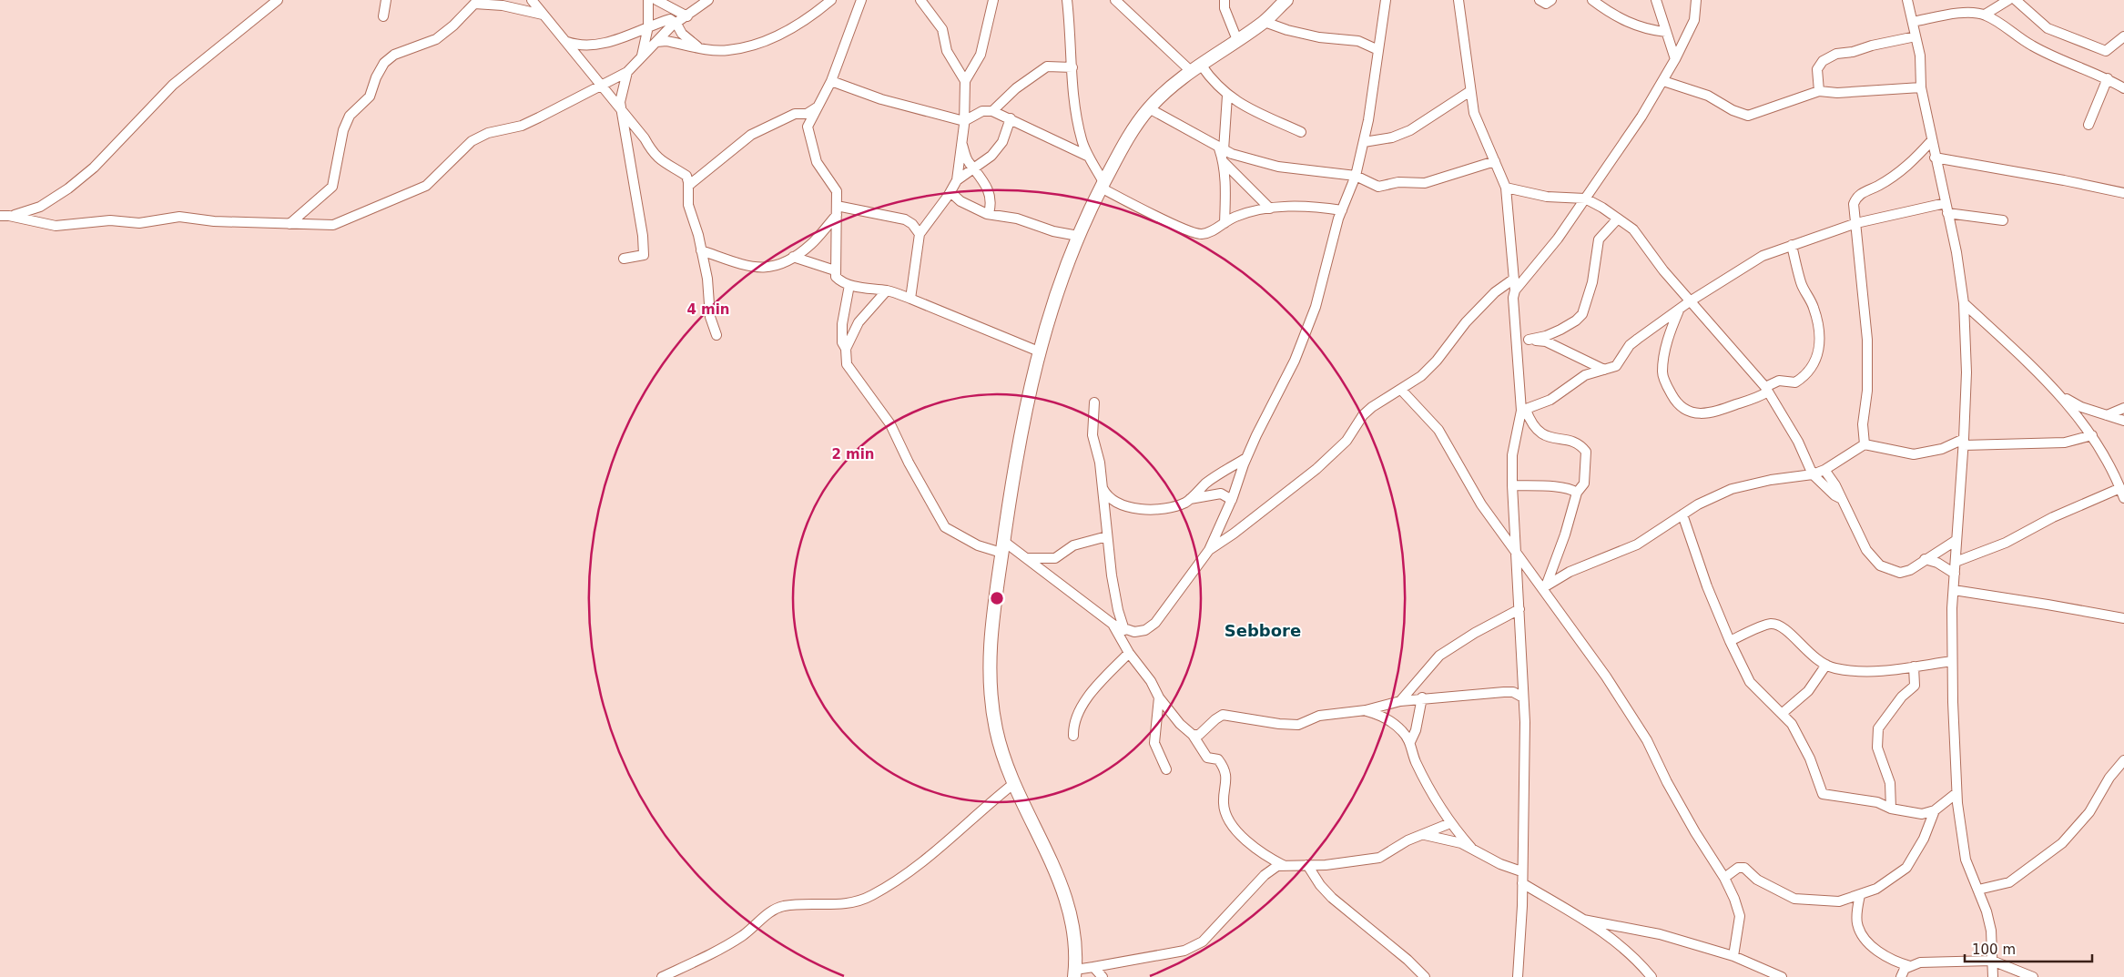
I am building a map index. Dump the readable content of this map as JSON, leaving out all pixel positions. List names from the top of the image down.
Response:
{
  "districts": ["Sebbore"],
  "scale_bar": "100 m",
  "rings": ["4 min", "2 min"]
}
